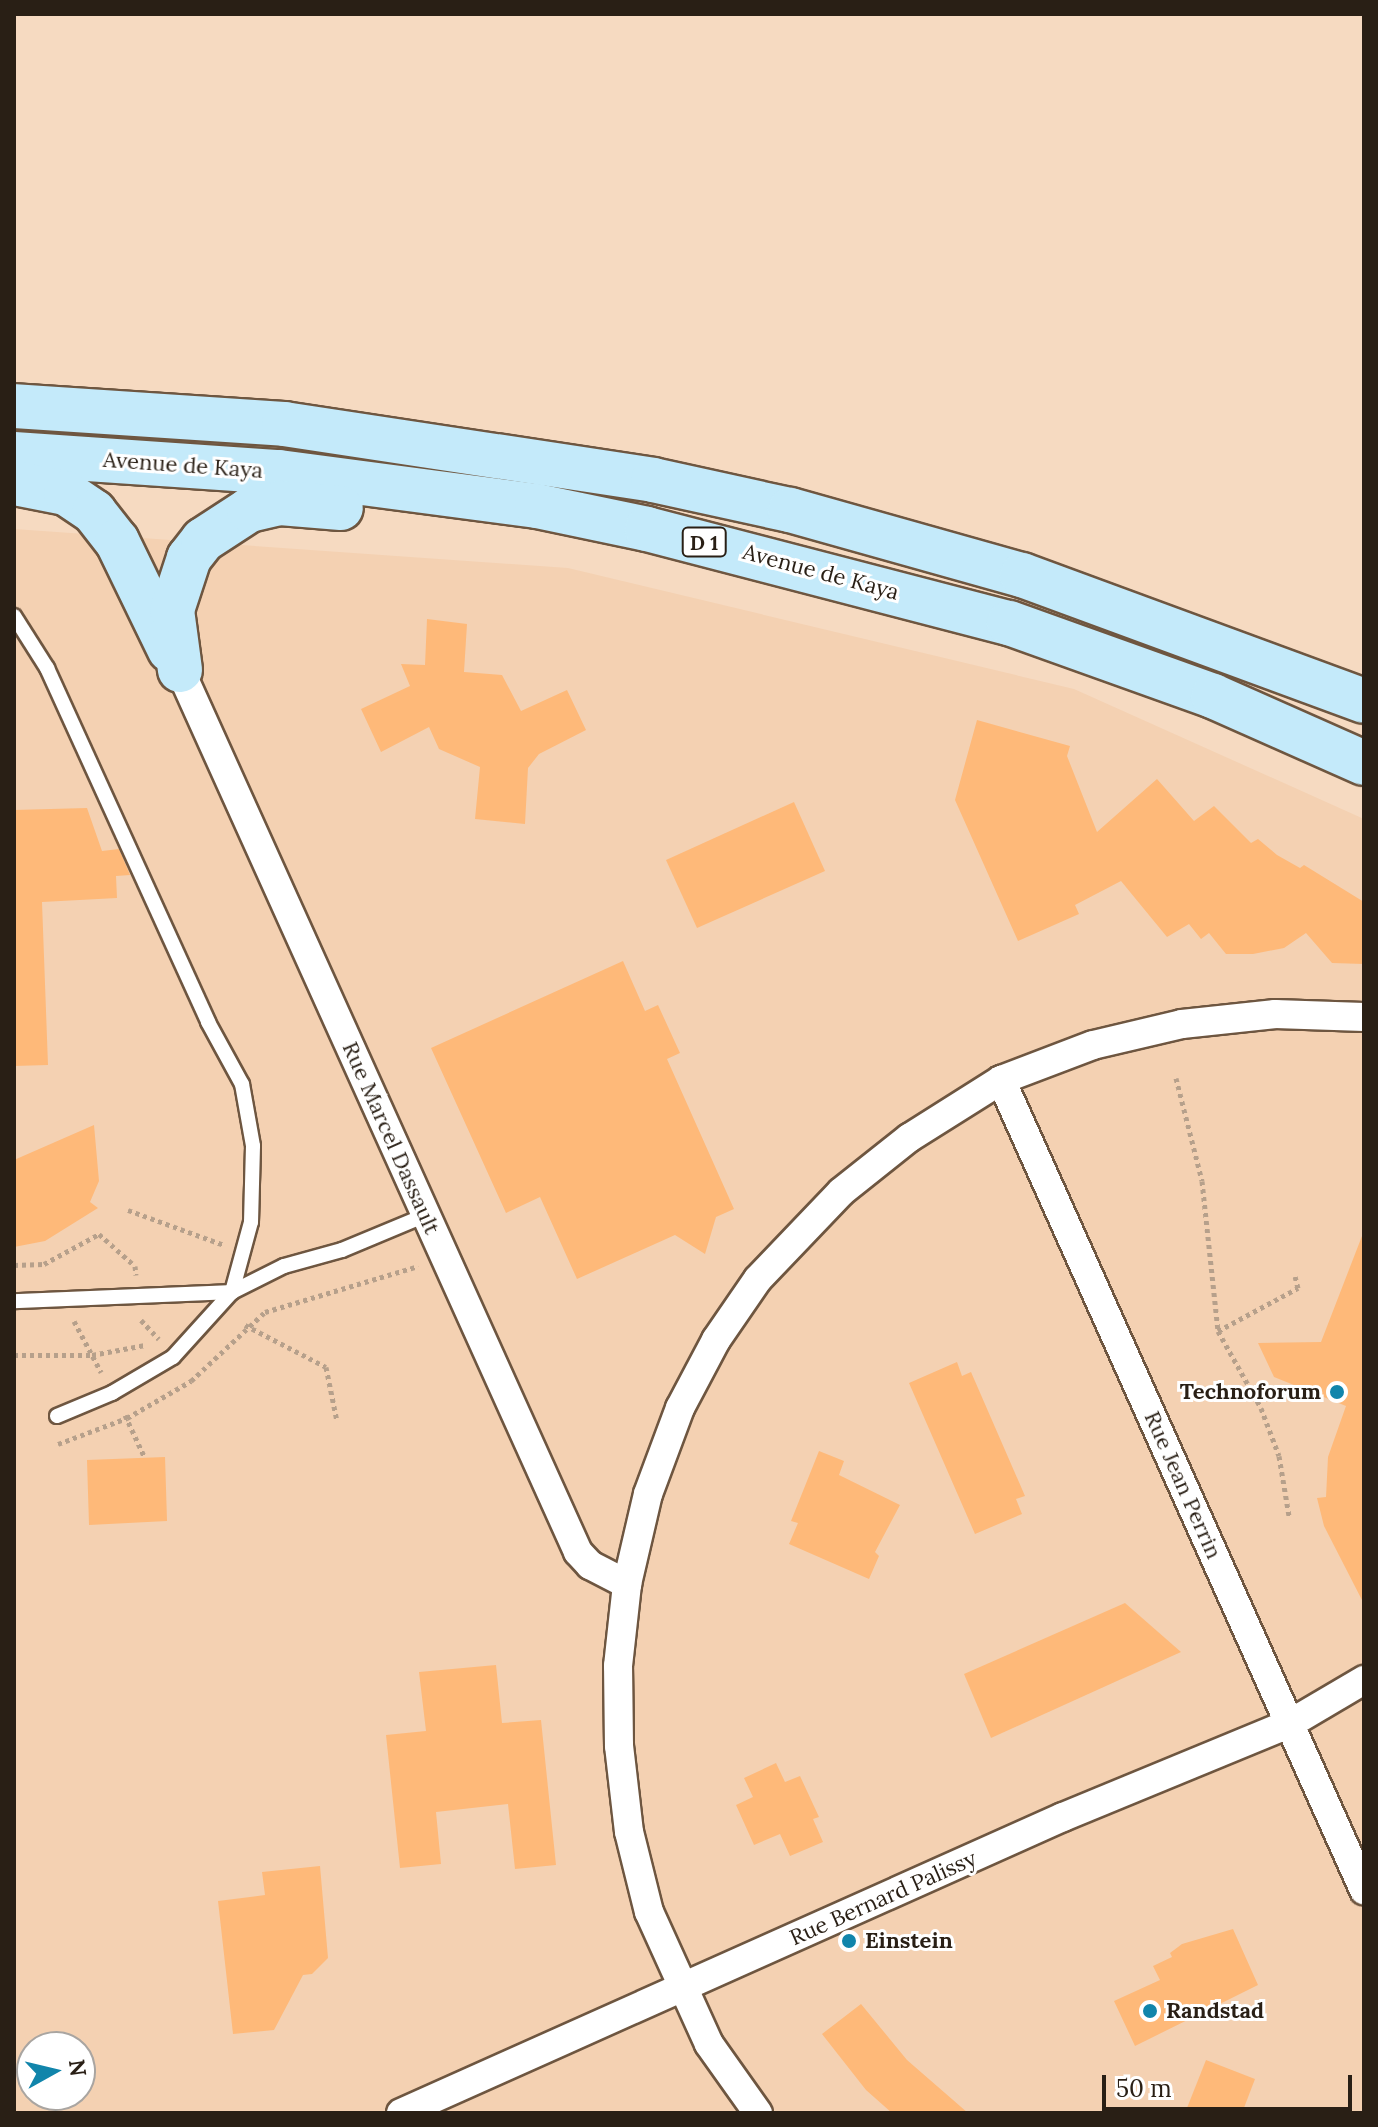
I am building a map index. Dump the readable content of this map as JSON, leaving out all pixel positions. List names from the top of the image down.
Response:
{
  "streets": {
    "main road": ["Avenue de Kaya", "D 1"],
    "street": ["Rue Marcel Dassault", "Rue Jean Perrin", "Rue Bernard Palissy"]
  },
  "crossings": [
    ["Rue Jean Perrin", "Rue Bernard Palissy"]
  ],
  "places": ["Technoforum", "Einstein", "Randstad"],
  "scale_bar": "50 m",
  "north": "right"
}
